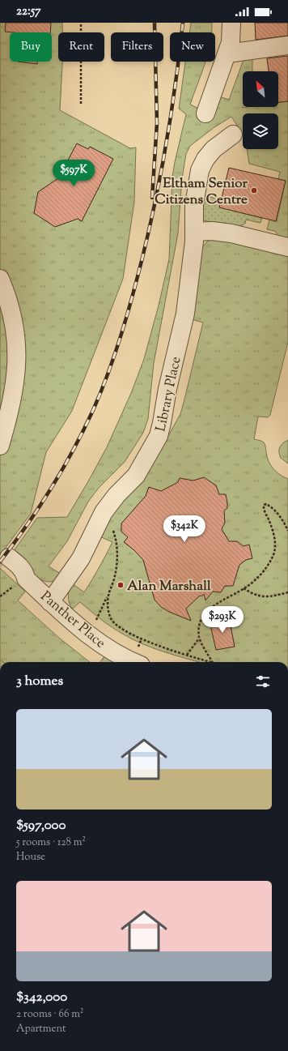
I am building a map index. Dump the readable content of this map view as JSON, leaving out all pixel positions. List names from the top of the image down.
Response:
{
  "streets": {
    "lane": ["Library Place", "Panther Place"]
  },
  "crossings": [
    ["Library Place", "Panther Place"]
  ],
  "places": ["Eltham Senior Citizens Centre", "Alan Marshall"],
  "north": "top left",
  "page": {
    "status": "22:57",
    "chip": [
      "Buy",
      "Rent",
      "Filters",
      "New"
    ],
    "price": ["$597K", "$342K", "$293K"],
    "heading": "3 homes",
    "list": [
      {
        "name": "$597,000",
        "note": "5 rooms · 128 m² · House"
      },
      {
        "name": "$342,000",
        "note": "2 rooms · 66 m² · Apartment"
      }
    ]
  }
}
